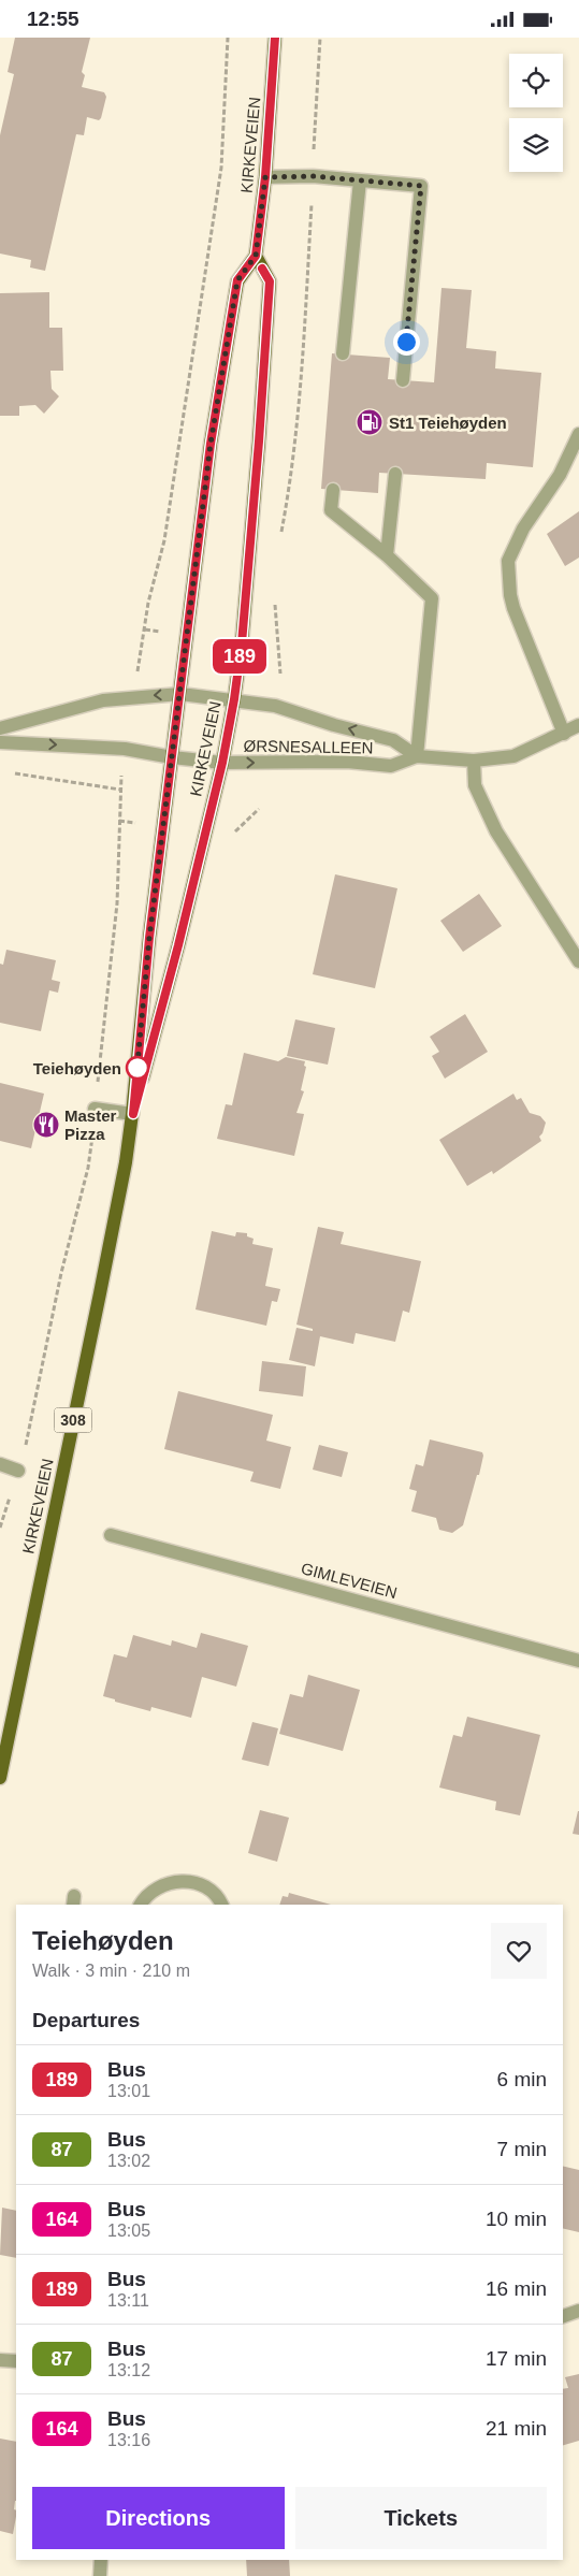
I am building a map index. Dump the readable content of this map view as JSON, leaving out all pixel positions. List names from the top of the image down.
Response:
{
  "streets": {
    "main road": ["KIRKEVEIEN", "308"],
    "street": ["ØRSNESALLEEN", "GIMLEVEIEN"]
  },
  "crossings": [
    ["KIRKEVEIEN", "ØRSNESALLEEN"]
  ],
  "places": {
    "fuel station": ["St1 Teiehøyden"],
    "other": ["Teiehøyden"],
    "restaurant": ["Master Pizza"]
  },
  "lines": ["bus line 189"],
  "page": {
    "status": "12:55",
    "on_map": "189",
    "heading": [
      ["Teiehøyden", "Walk · 3 min · 210 m"],
      "Departures"
    ],
    "list": [
      {
        "mark": "189",
        "name": "Bus",
        "note": "13:01",
        "value": "6 min"
      },
      {
        "mark": "87",
        "name": "Bus",
        "note": "13:02",
        "value": "7 min"
      },
      {
        "mark": "164",
        "name": "Bus",
        "note": "13:05",
        "value": "10 min"
      },
      {
        "mark": "189",
        "name": "Bus",
        "note": "13:11",
        "value": "16 min"
      },
      {
        "mark": "87",
        "name": "Bus",
        "note": "13:12",
        "value": "17 min"
      },
      {
        "mark": "164",
        "name": "Bus",
        "note": "13:16",
        "value": "21 min"
      }
    ],
    "buttons": ["Directions", "Tickets"]
  }
}
